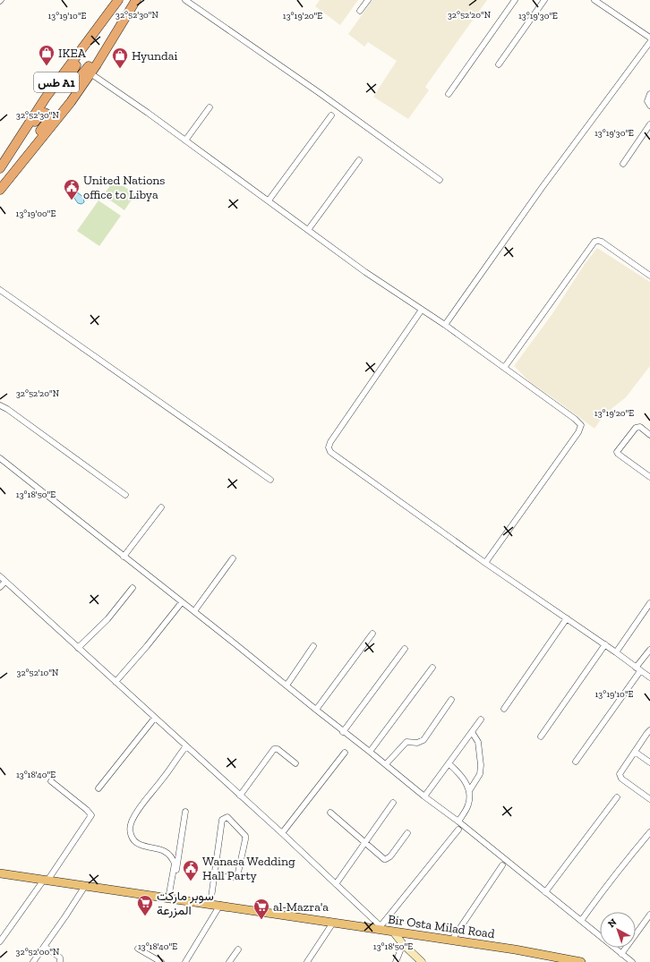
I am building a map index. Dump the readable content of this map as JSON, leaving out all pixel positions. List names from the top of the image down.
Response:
{
  "streets": {
    "highway": ["طس A1"],
    "main road": ["Bir Osta Milad Road"]
  },
  "places": {
    "shop": ["IKEA", "Hyundai"],
    "public building": ["United Nations office to Libya", "Wanasa Wedding Hall Party"],
    "supermarket": ["سوبر ماركت المزرعة", "al-Mazra'a"]
  },
  "north": "top left",
  "coordinates": [
    "32°52'30\"N",
    "32°52'20\"N",
    "13°19'10\"E",
    "13°19'20\"E",
    "13°19'30\"E",
    "13°19'00\"E",
    "13°18'50\"E",
    "32°52'10\"N",
    "13°18'40\"E",
    "32°52'00\"N"
  ]
}
